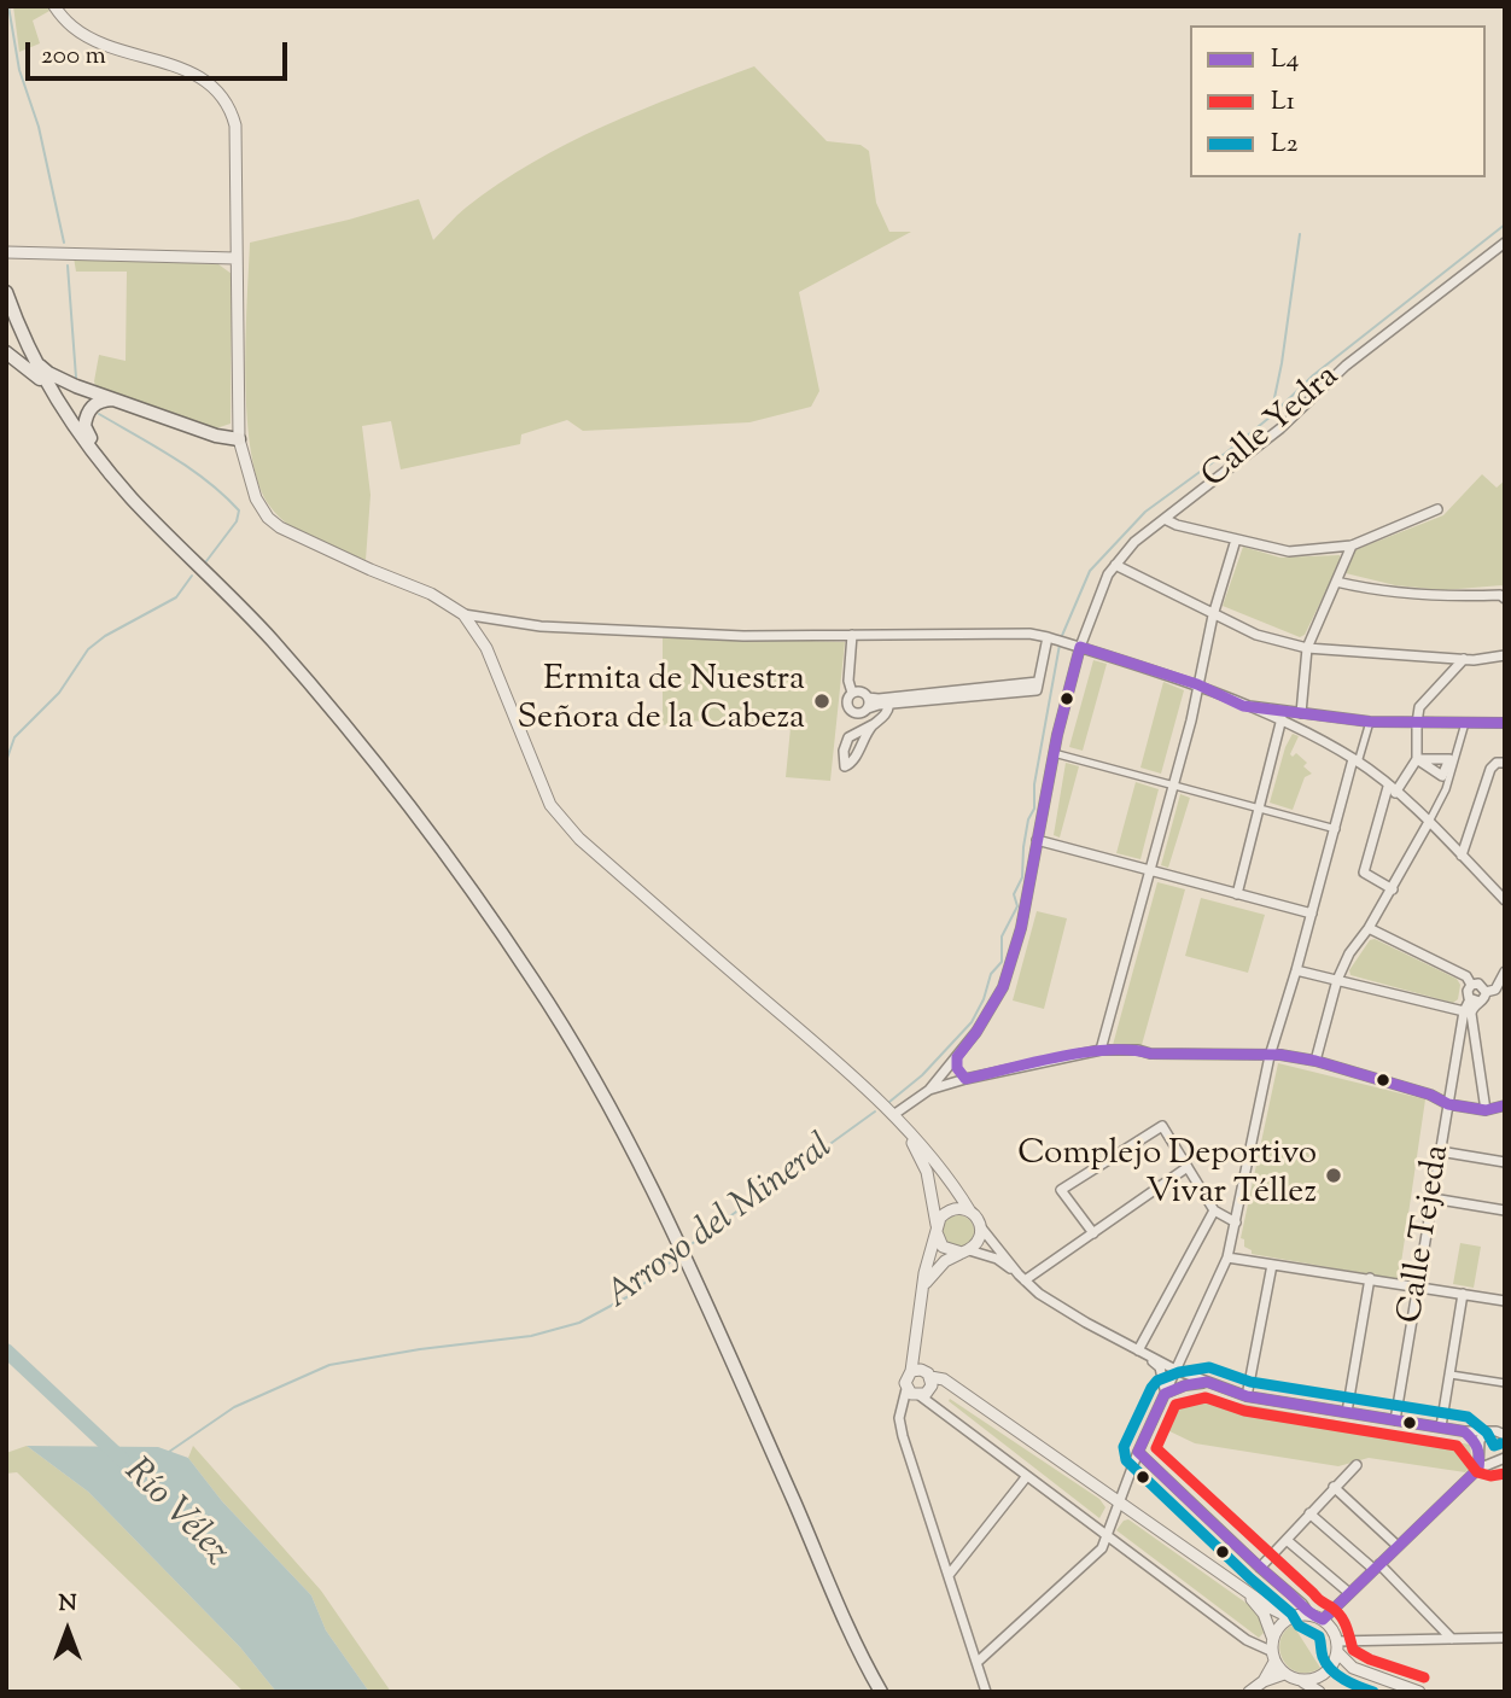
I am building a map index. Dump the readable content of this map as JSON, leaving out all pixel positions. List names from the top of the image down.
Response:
{
  "streets": {
    "street": ["Calle Yedra", "Calle Tejeda"]
  },
  "water": ["Arroyo del Mineral", "Río Vélez"],
  "places": ["Ermita de Nuestra Señora de la Cabeza", "Complejo Deportivo Vivar Téllez"],
  "lines": ["transit line L4", "transit line L2", "transit line L1"],
  "legend": ["L4", "L1", "L2"],
  "scale_bar": "200 m",
  "north": "top"
}
